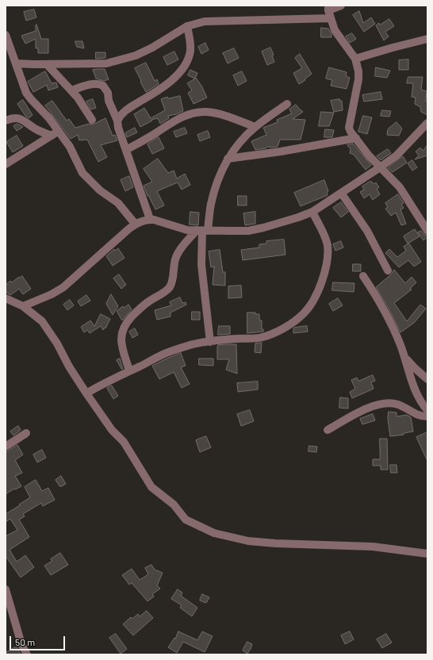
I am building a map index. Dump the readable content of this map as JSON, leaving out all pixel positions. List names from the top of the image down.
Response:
{
  "scale_bar": "50 m"
}
